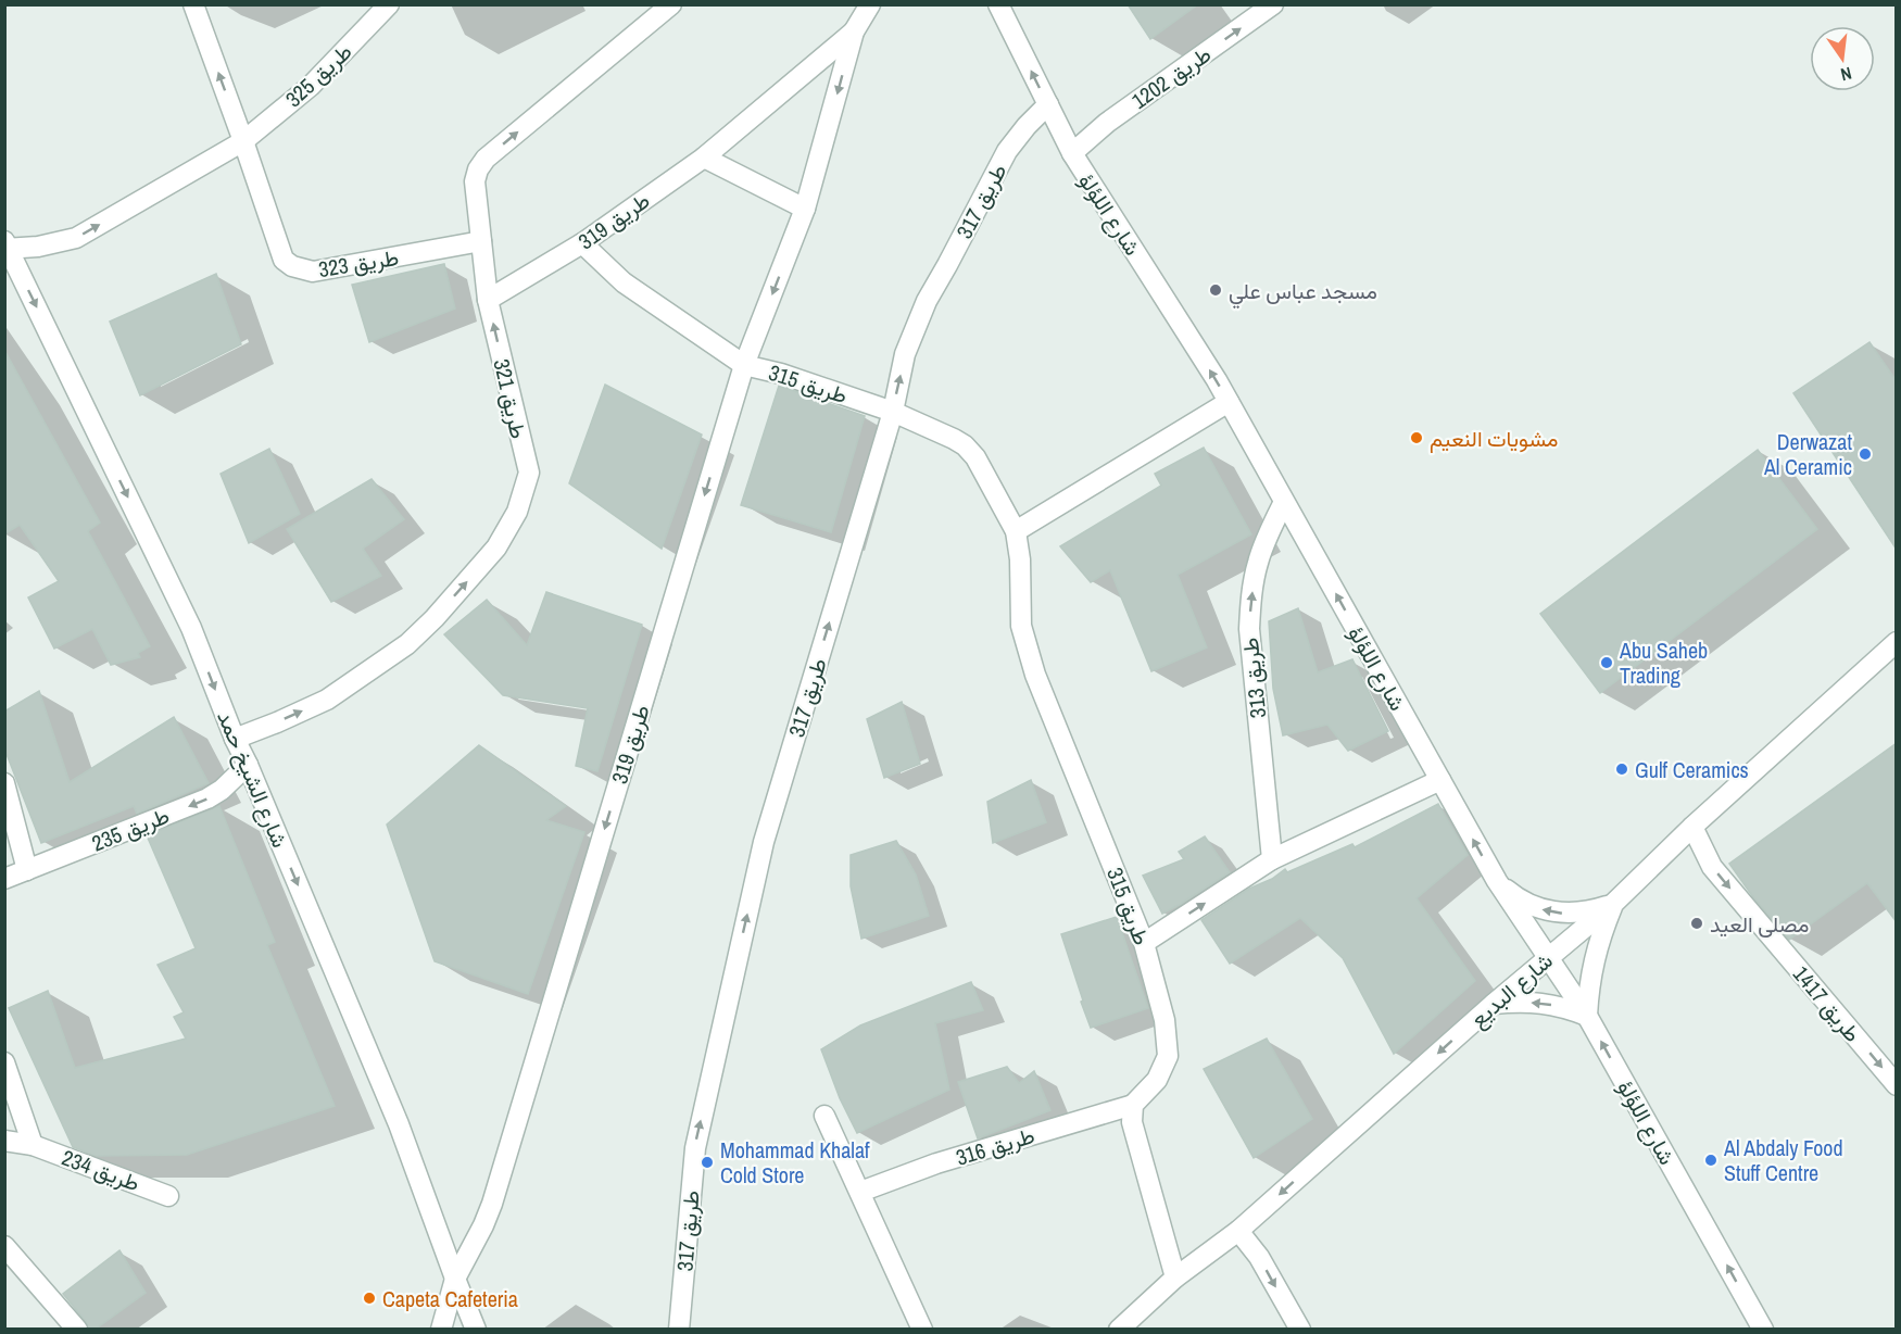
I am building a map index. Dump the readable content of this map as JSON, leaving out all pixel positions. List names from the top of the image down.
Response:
{
  "streets": {
    "street": [
      "طريق 325",
      "طريق 1202",
      "طريق 317",
      "شارع اللؤلؤ",
      "طريق 319",
      "طريق 323",
      "طريق 315",
      "طريق 321",
      "طريق 313",
      "شارع الشيخ حمد",
      "طريق 235",
      "شارع البديع",
      "طريق 1417",
      "طريق 316",
      "طريق 234"
    ]
  },
  "crossings": [
    ["طريق 325", "طريق 323"],
    ["طريق 1202", "شارع اللؤلؤ"],
    ["طريق 317", "شارع اللؤلؤ"],
    ["طريق 317", "طريق 315"],
    ["شارع اللؤلؤ", "طريق 313"],
    ["شارع اللؤلؤ", "شارع البديع"],
    ["طريق 319", "طريق 315"],
    ["طريق 319", "طريق 321"],
    ["طريق 319", "شارع الشيخ حمد"],
    ["طريق 323", "طريق 321"],
    ["طريق 315", "طريق 316"],
    ["طريق 321", "شارع الشيخ حمد"],
    ["شارع الشيخ حمد", "طريق 235"],
    ["شارع البديع", "طريق 1417"]
  ],
  "one_way": [
    "طريق 1202",
    "طريق 317",
    "شارع اللؤلؤ",
    "طريق 319",
    "طريق 321",
    "طريق 313",
    "شارع الشيخ حمد",
    "طريق 235",
    "طريق 1417"
  ],
  "places": [
    "مسجد عباس علي",
    "مشويات النعيم",
    "Derwazat Al Ceramic",
    "Abu Saheb Trading",
    "Gulf Ceramics",
    "مصلى العيد",
    "Al Abdaly Food Stuff Centre",
    "Mohammad Khalaf Cold Store",
    "Capeta Cafeteria"
  ],
  "north": "bottom"
}
